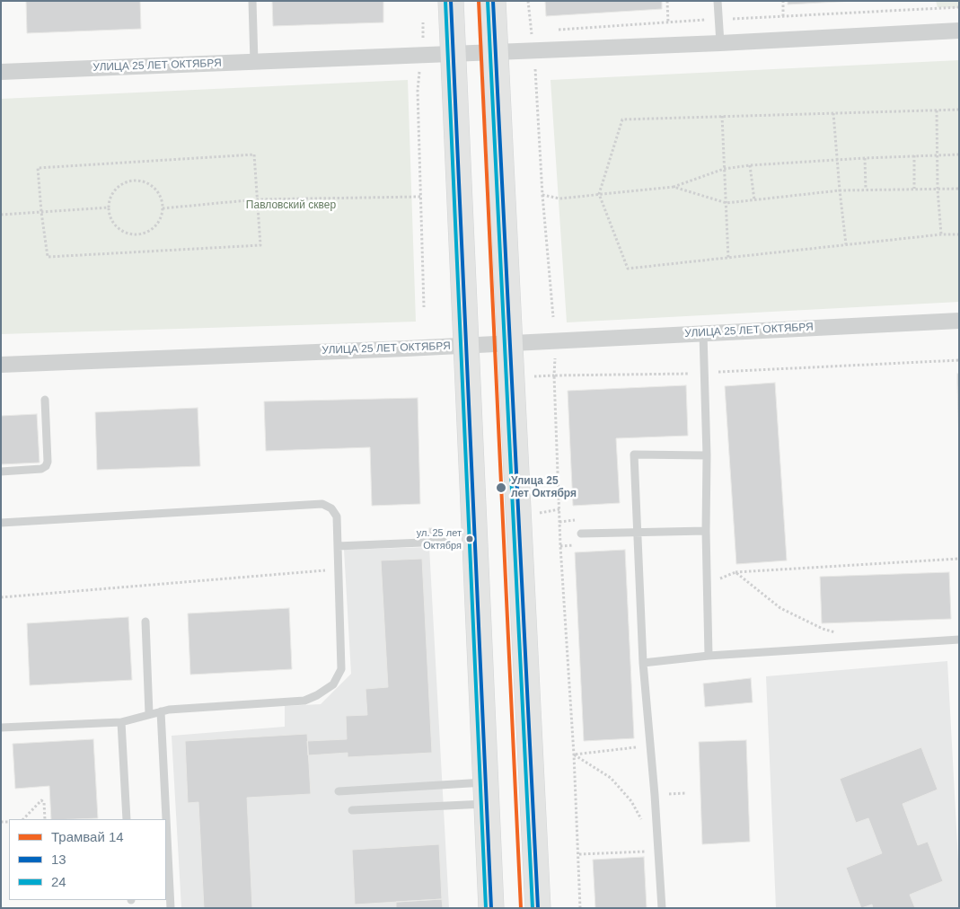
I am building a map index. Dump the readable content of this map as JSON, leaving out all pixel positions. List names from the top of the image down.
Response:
{
  "streets": {
    "street": ["УЛИЦА 25 ЛЕТ ОКТЯБРЯ"]
  },
  "parks": ["Павловский сквер"],
  "places": ["Улица 25 лет Октября", "ул. 25 лет Октября"],
  "lines": ["tram line 14", "transit line 13", "transit line 24"],
  "legend": ["Трамвай 14", "13", "24"]
}
